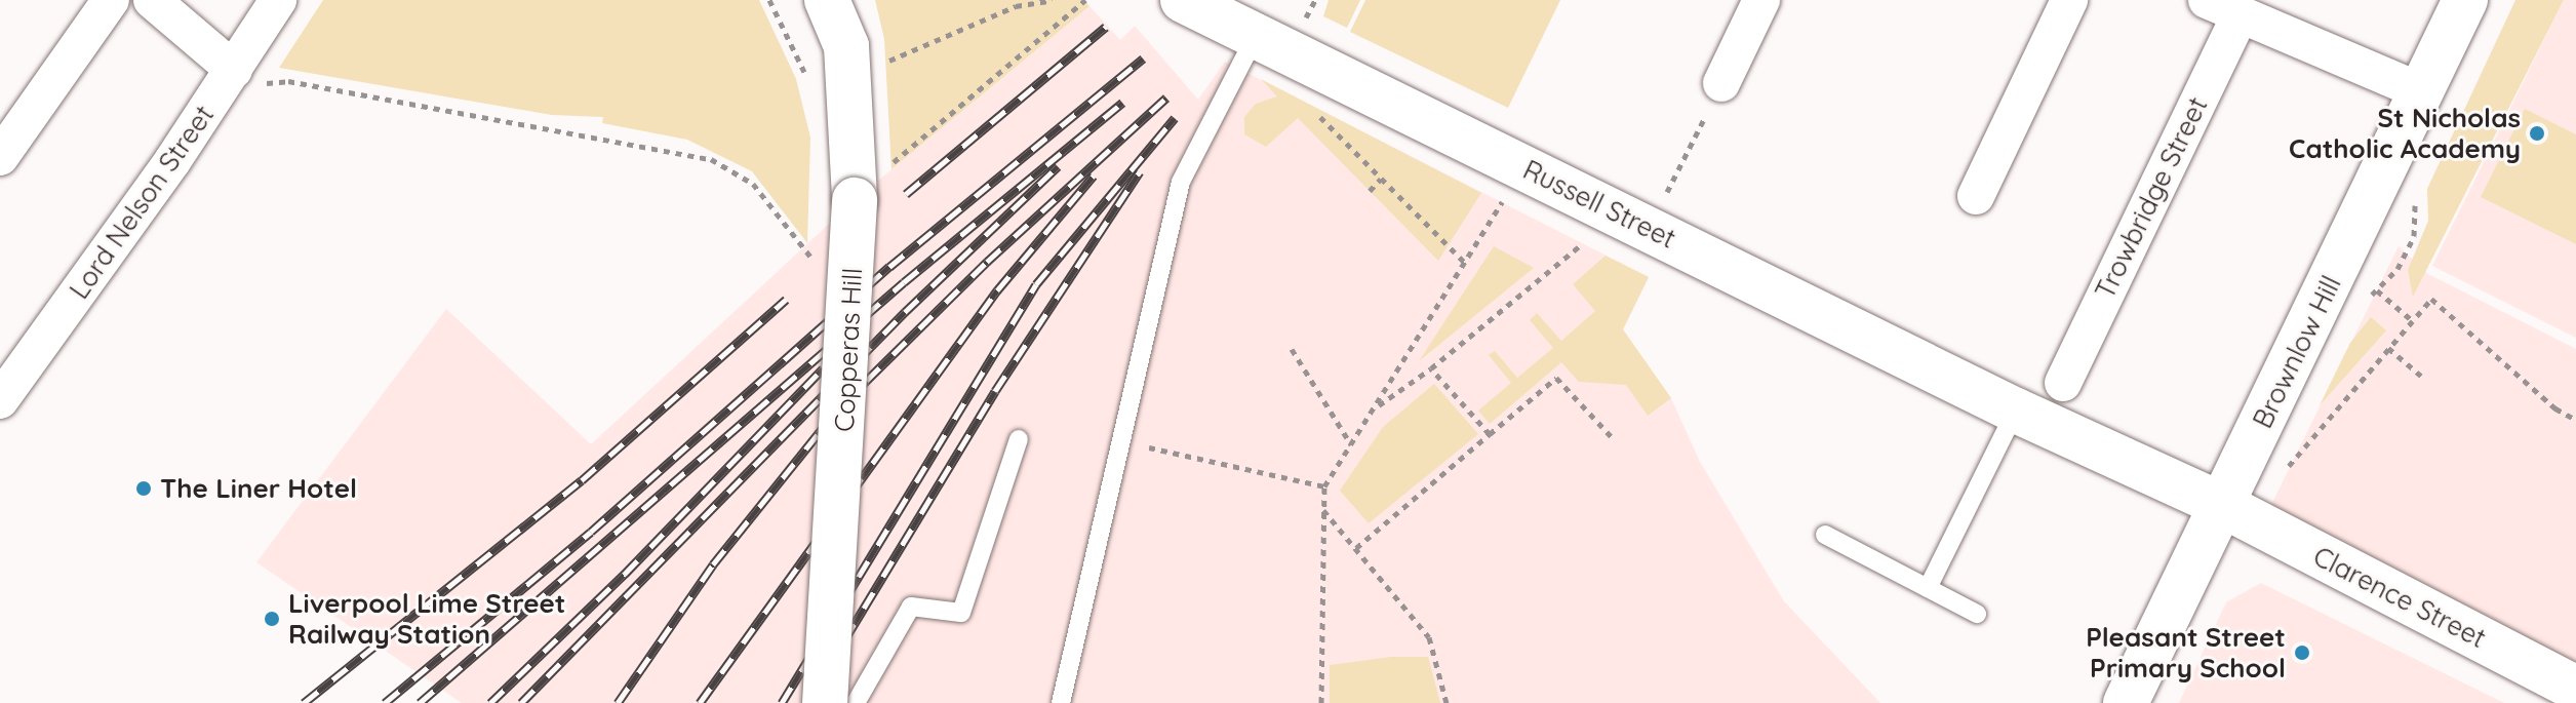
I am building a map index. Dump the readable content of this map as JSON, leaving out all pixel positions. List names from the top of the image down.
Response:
{
  "streets": {
    "street": [
      "Trowbridge Street",
      "Lord Nelson Street",
      "Russell Street",
      "Copperas Hill",
      "Brownlow Hill",
      "Clarence Street"
    ]
  },
  "crossings": [
    ["Trowbridge Street", "Brownlow Hill"],
    ["Russell Street", "Brownlow Hill"],
    ["Russell Street", "Clarence Street"],
    ["Brownlow Hill", "Clarence Street"]
  ],
  "places": [
    "St Nicholas Catholic Academy",
    "The Liner Hotel",
    "Liverpool Lime Street Railway Station",
    "Pleasant Street Primary School"
  ]
}
